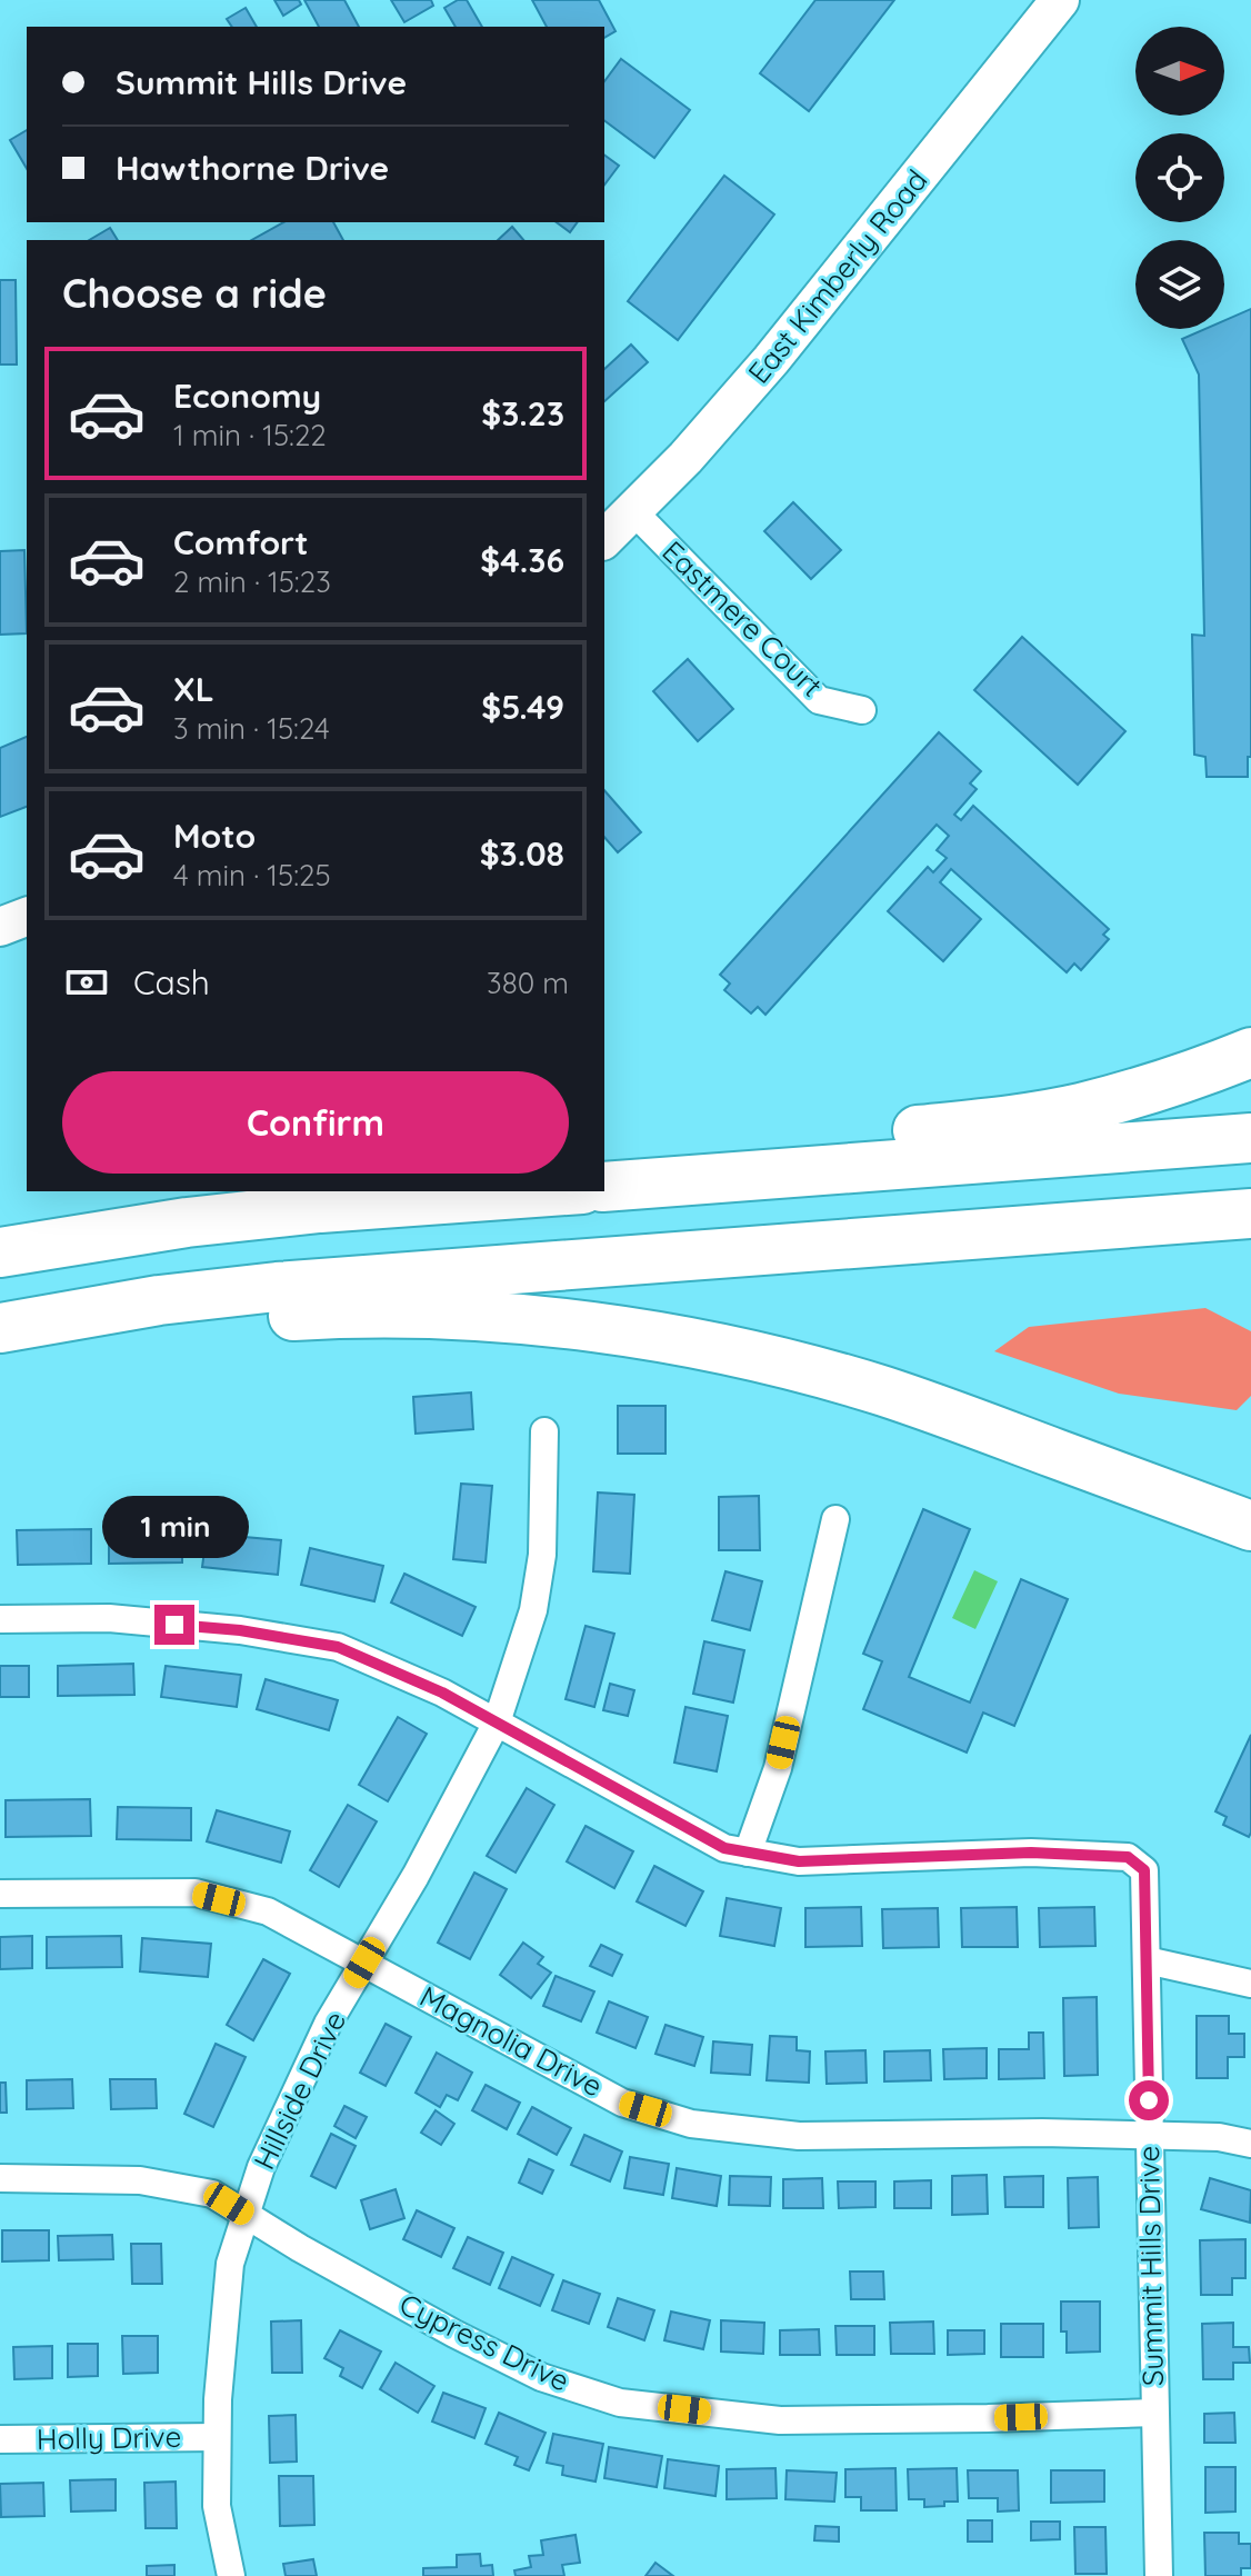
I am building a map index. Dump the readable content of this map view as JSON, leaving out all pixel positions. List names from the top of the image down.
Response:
{
  "streets": {
    "main road": ["East Kimberly Road"],
    "street": [
      "Eastmere Court",
      "Magnolia Drive",
      "Hillside Drive",
      "Summit Hills Drive",
      "Cypress Drive",
      "Holly Drive"
    ]
  },
  "crossings": [
    ["East Kimberly Road", "Eastmere Court"],
    ["Magnolia Drive", "Hillside Drive"],
    ["Magnolia Drive", "Summit Hills Drive"],
    ["Hillside Drive", "Cypress Drive"],
    ["Hillside Drive", "Holly Drive"],
    ["Summit Hills Drive", "Cypress Drive"]
  ],
  "north": "right",
  "page": {
    "banner": ["Summit Hills Drive", "Hawthorne Drive"],
    "heading": "Choose a ride",
    "list": [
      {
        "name": "Economy",
        "note": "1 min · 15:22",
        "value": "$3.23"
      },
      {
        "name": "Comfort",
        "note": "2 min · 15:23",
        "value": "$4.36"
      },
      {
        "name": "XL",
        "note": "3 min · 15:24",
        "value": "$5.49"
      },
      {
        "name": "Moto",
        "note": "4 min · 15:25",
        "value": "$3.08"
      }
    ],
    "pay": ["Cash", "380 m"],
    "buttons": "Confirm",
    "bubble": "1 min"
  }
}
